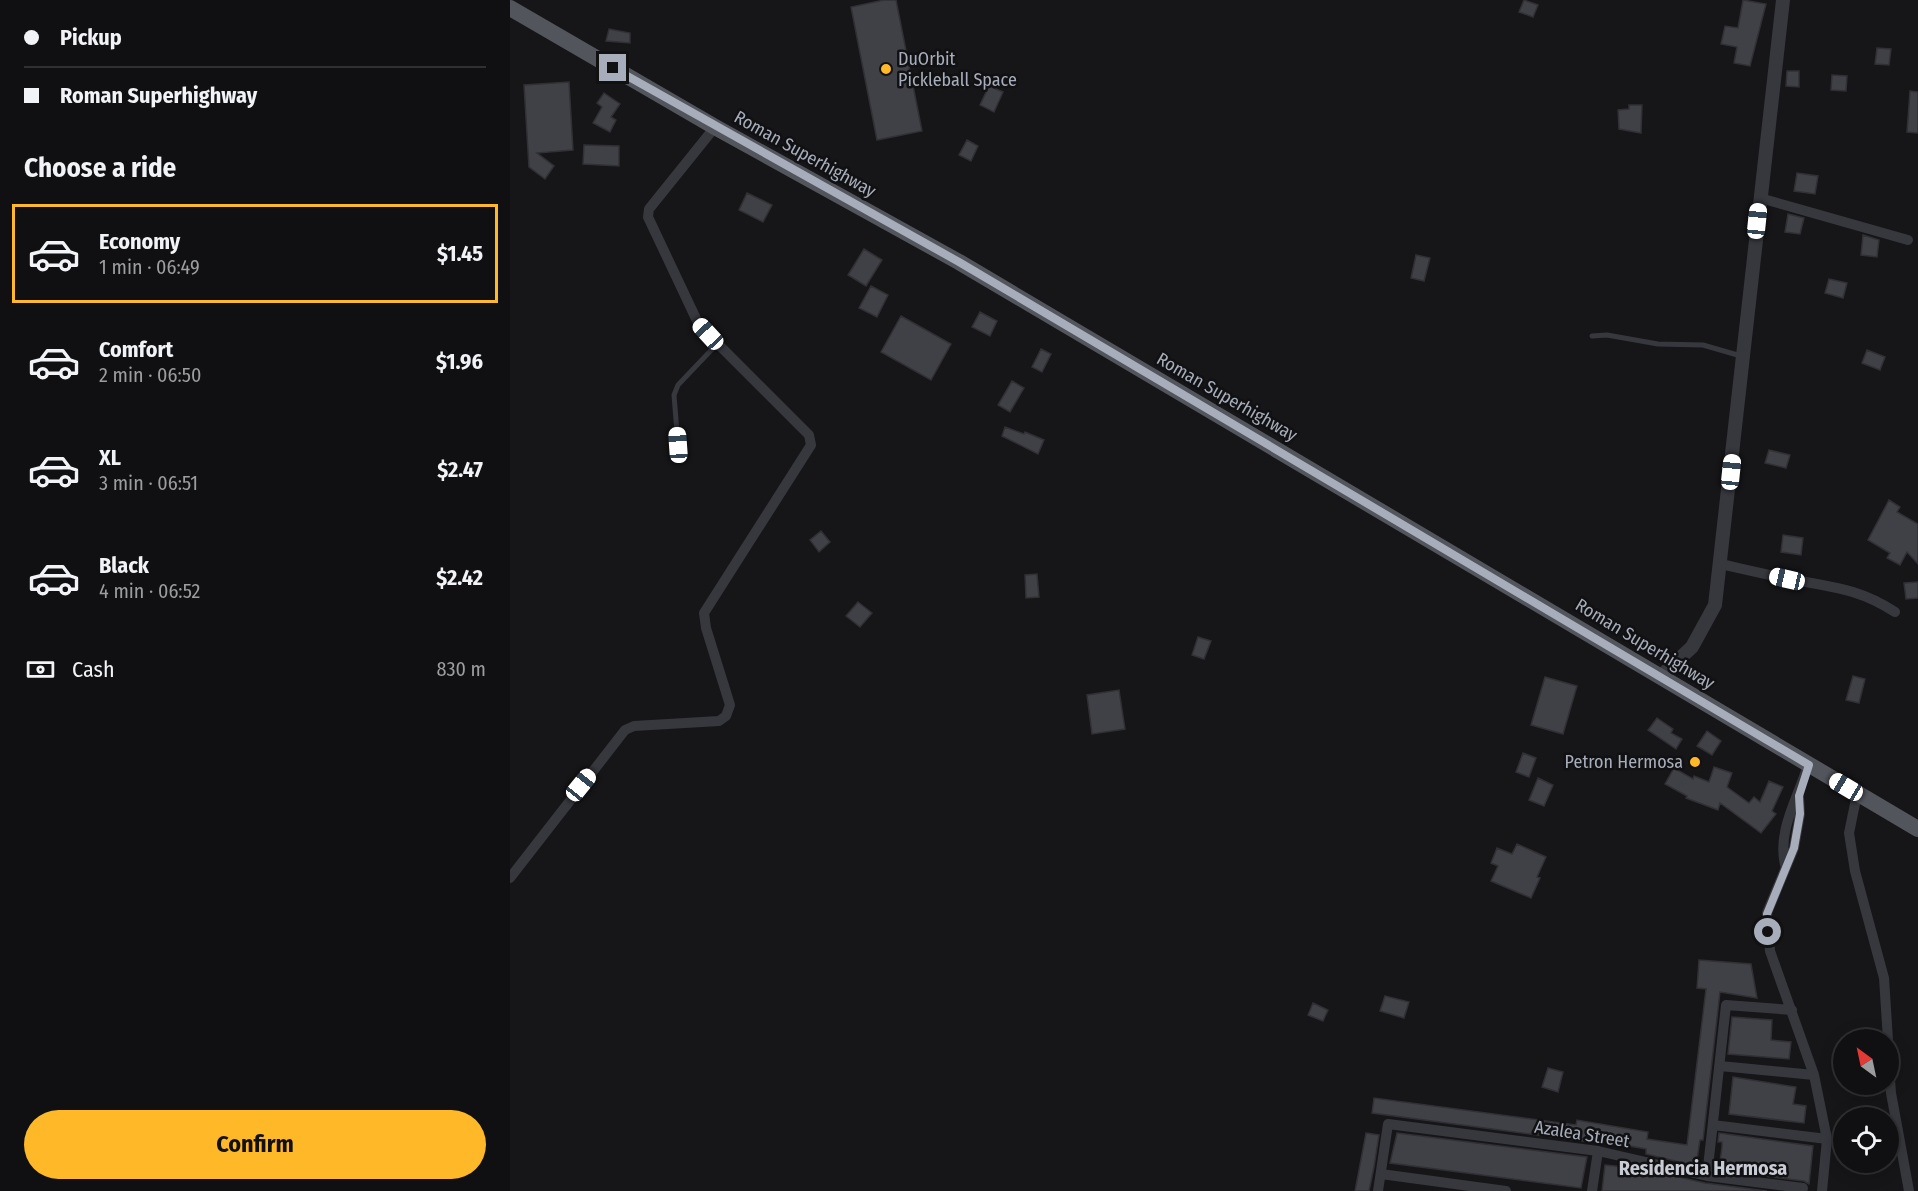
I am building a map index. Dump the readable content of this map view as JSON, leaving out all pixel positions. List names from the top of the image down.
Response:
{
  "streets": {
    "main road": ["Roman Superhighway"],
    "street": ["Azalea Street"]
  },
  "districts": ["Residencia Hermosa"],
  "places": ["DuOrbit Pickleball Space", "Petron Hermosa"],
  "north": "top left",
  "page": {
    "banner": ["Pickup", "Roman Superhighway"],
    "heading": "Choose a ride",
    "list": [
      {
        "name": "Economy",
        "note": "1 min · 06:49",
        "value": "$1.45"
      },
      {
        "name": "Comfort",
        "note": "2 min · 06:50",
        "value": "$1.96"
      },
      {
        "name": "XL",
        "note": "3 min · 06:51",
        "value": "$2.47"
      },
      {
        "name": "Black",
        "note": "4 min · 06:52",
        "value": "$2.42"
      }
    ],
    "pay": ["Cash", "830 m"],
    "buttons": "Confirm"
  }
}
